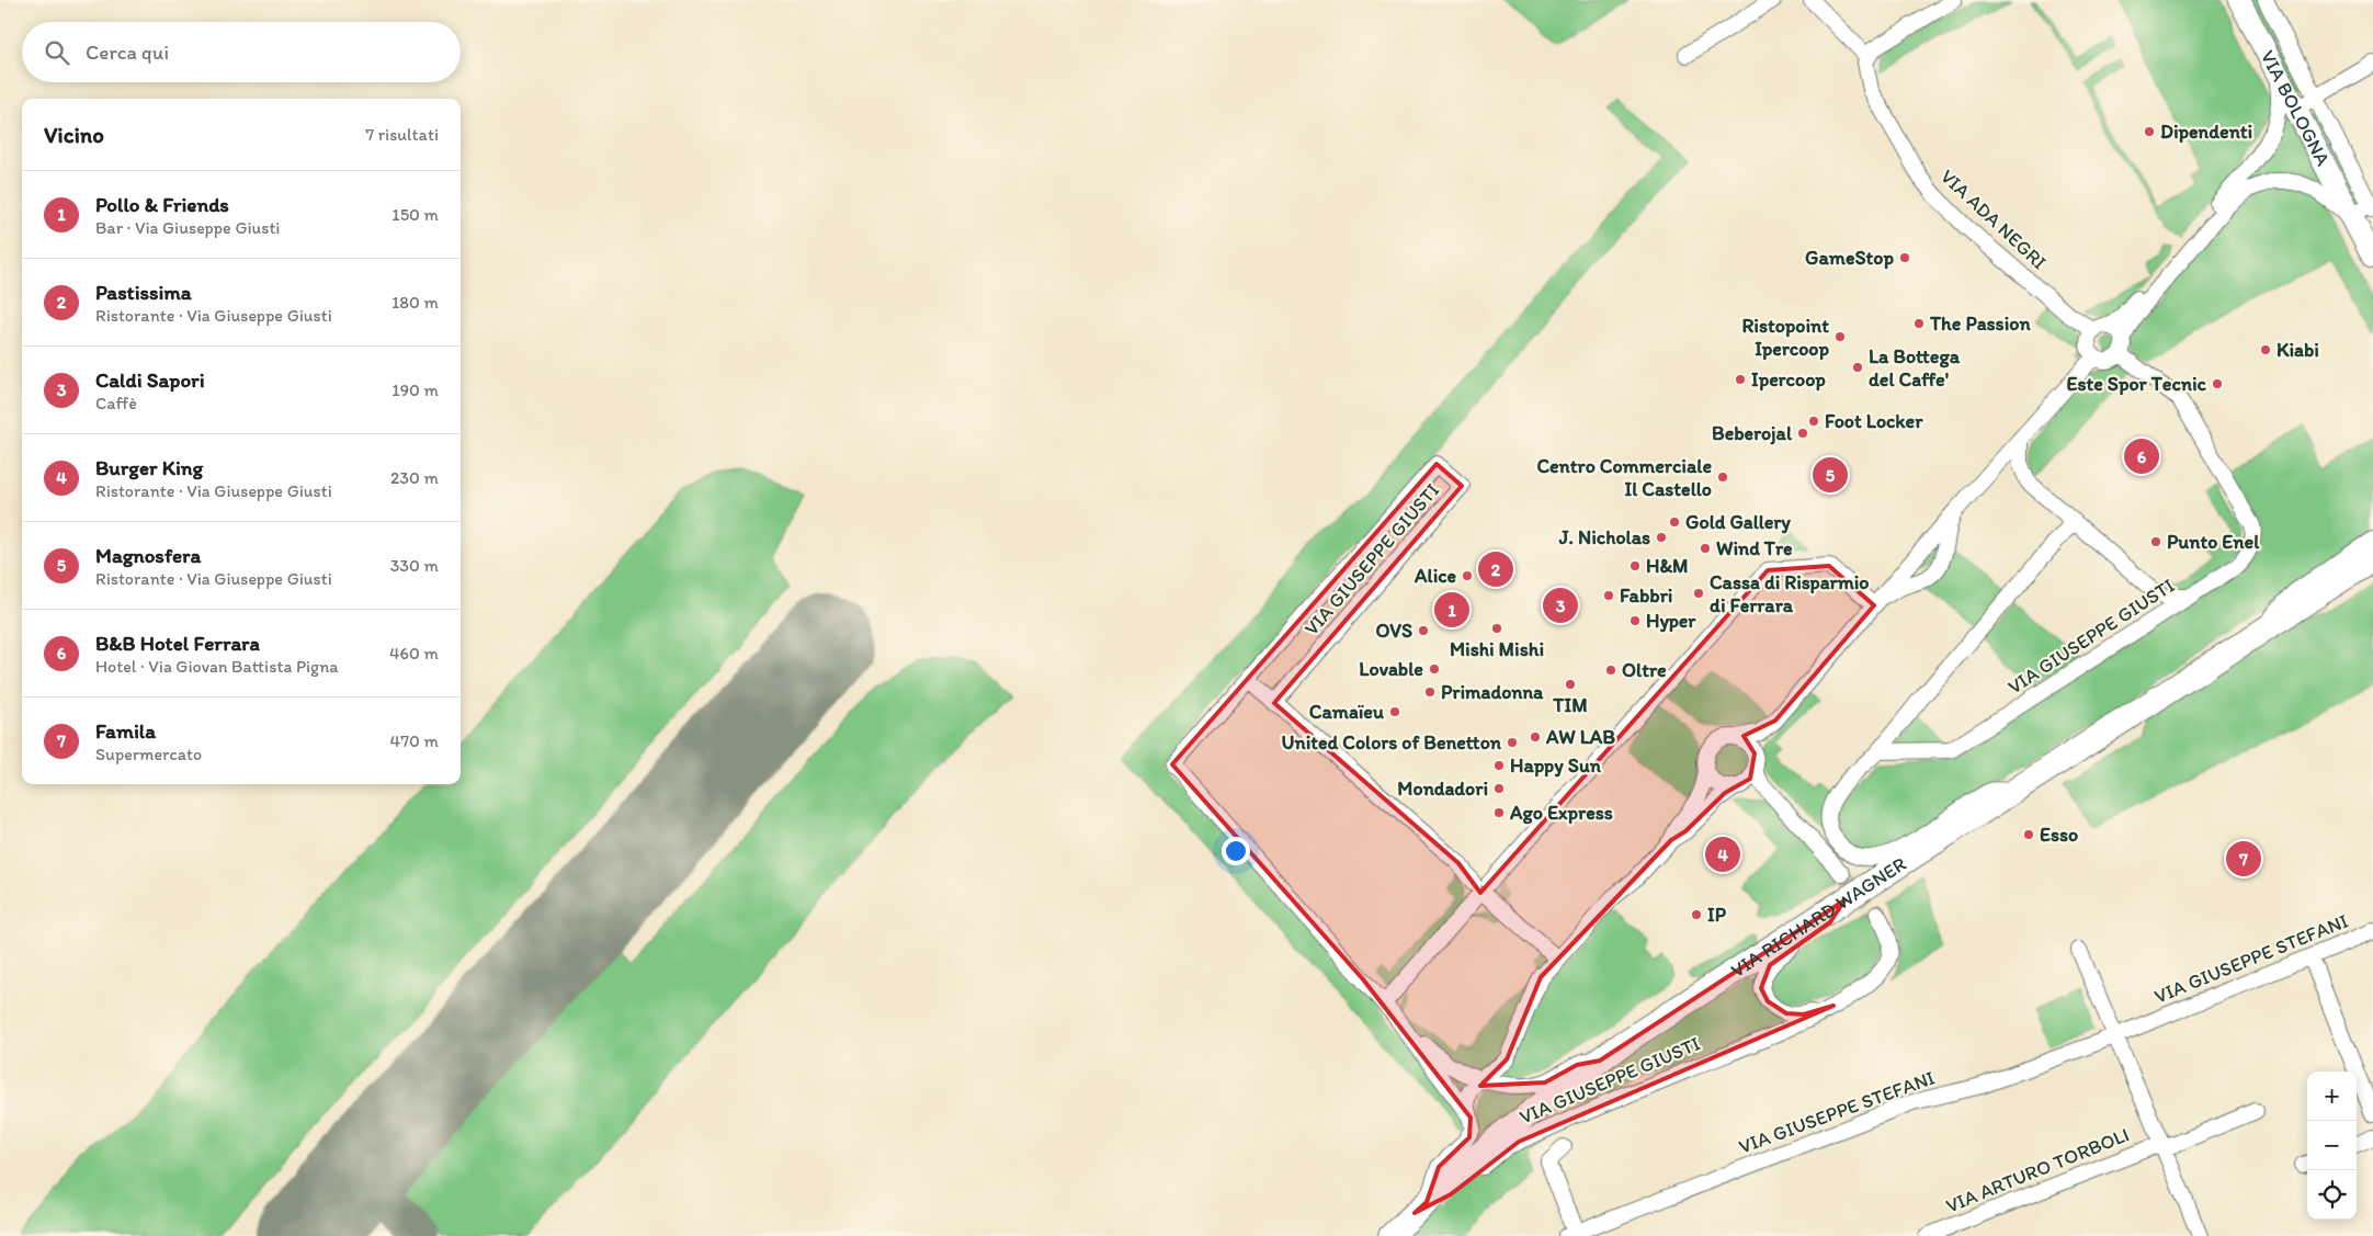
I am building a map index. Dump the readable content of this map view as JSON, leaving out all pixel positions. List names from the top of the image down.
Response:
{
  "streets": {
    "main road": ["VIA RICHARD WAGNER"],
    "street": [
      "VIA BOLOGNA",
      "VIA ADA NEGRI",
      "VIA GIUSEPPE GIUSTI",
      "VIA GIUSEPPE STEFANI",
      "VIA ARTURO TORBOLI"
    ]
  },
  "crossings": [
    ["VIA GIUSEPPE GIUSTI", "VIA RICHARD WAGNER"]
  ],
  "places": [
    "Dipendenti",
    "GameStop",
    "The Passion",
    "Ristopoint Ipercoop",
    "Kiabi",
    "La Bottega del Caffe'",
    "Ipercoop",
    "Este Spor Tecnic",
    "Foot Locker",
    "Beberojal",
    "Centro Commerciale Il Castello",
    "Gold Gallery",
    "J. Nicholas",
    "Punto Enel",
    "Wind Tre",
    "H&M",
    "Alice",
    "Cassa di Risparmio di Ferrara",
    "Fabbri",
    "Hyper",
    "Mishi Mishi",
    "OVS",
    "Lovable",
    "Oltre",
    "TIM",
    "Primadonna",
    "Camaïeu",
    "AW LAB",
    "United Colors of Benetton",
    "Happy Sun",
    "Mondadori",
    "Ago Express",
    "Esso",
    "IP"
  ],
  "page": {
    "search": "Cerca qui",
    "heading": ["Vicino", "7 risultati"],
    "list": [
      {
        "mark": "1",
        "name": "Pollo & Friends",
        "note": "Bar · Via Giuseppe Giusti",
        "value": "150 m"
      },
      {
        "mark": "2",
        "name": "Pastissima",
        "note": "Ristorante · Via Giuseppe Giusti",
        "value": "180 m"
      },
      {
        "mark": "3",
        "name": "Caldi Sapori",
        "note": "Caffè",
        "value": "190 m"
      },
      {
        "mark": "4",
        "name": "Burger King",
        "note": "Ristorante · Via Giuseppe Giusti",
        "value": "230 m"
      },
      {
        "mark": "5",
        "name": "Magnosfera",
        "note": "Ristorante · Via Giuseppe Giusti",
        "value": "330 m"
      },
      {
        "mark": "6",
        "name": "B&B Hotel Ferrara",
        "note": "Hotel · Via Giovan Battista Pigna",
        "value": "460 m"
      },
      {
        "mark": "7",
        "name": "Famila",
        "note": "Supermercato",
        "value": "470 m"
      }
    ],
    "pins": [
      "6",
      "5",
      "2",
      "3",
      "1",
      "4",
      "7"
    ],
    "map_buttons": ["+", "−"]
  }
}
